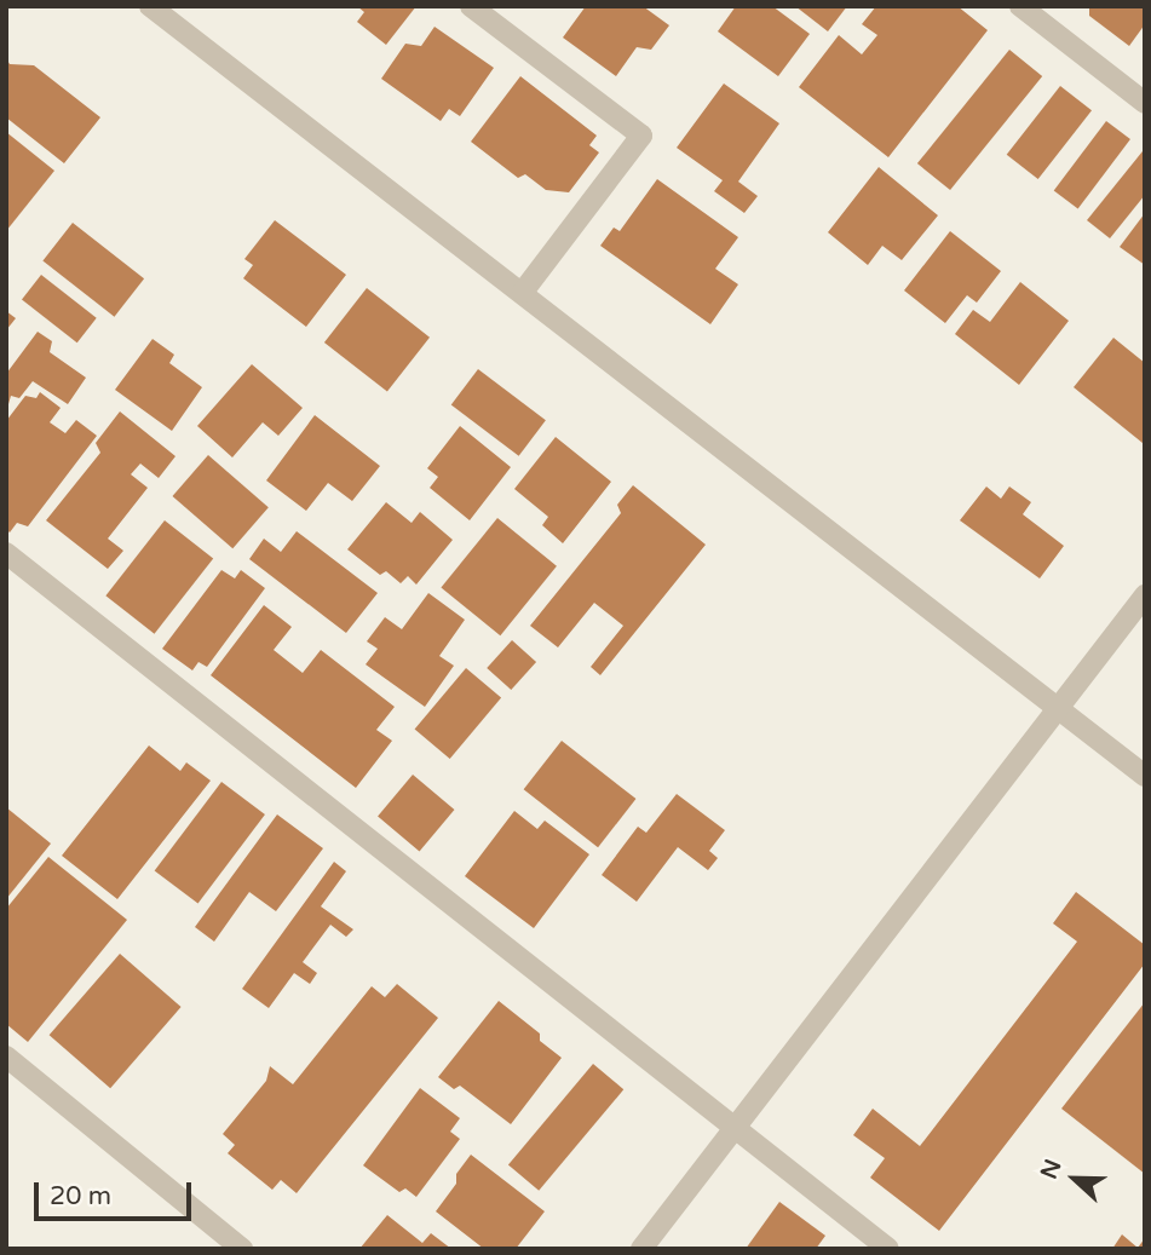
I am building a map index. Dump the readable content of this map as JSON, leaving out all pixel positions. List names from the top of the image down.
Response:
{
  "scale_bar": "20 m",
  "north": "left"
}
